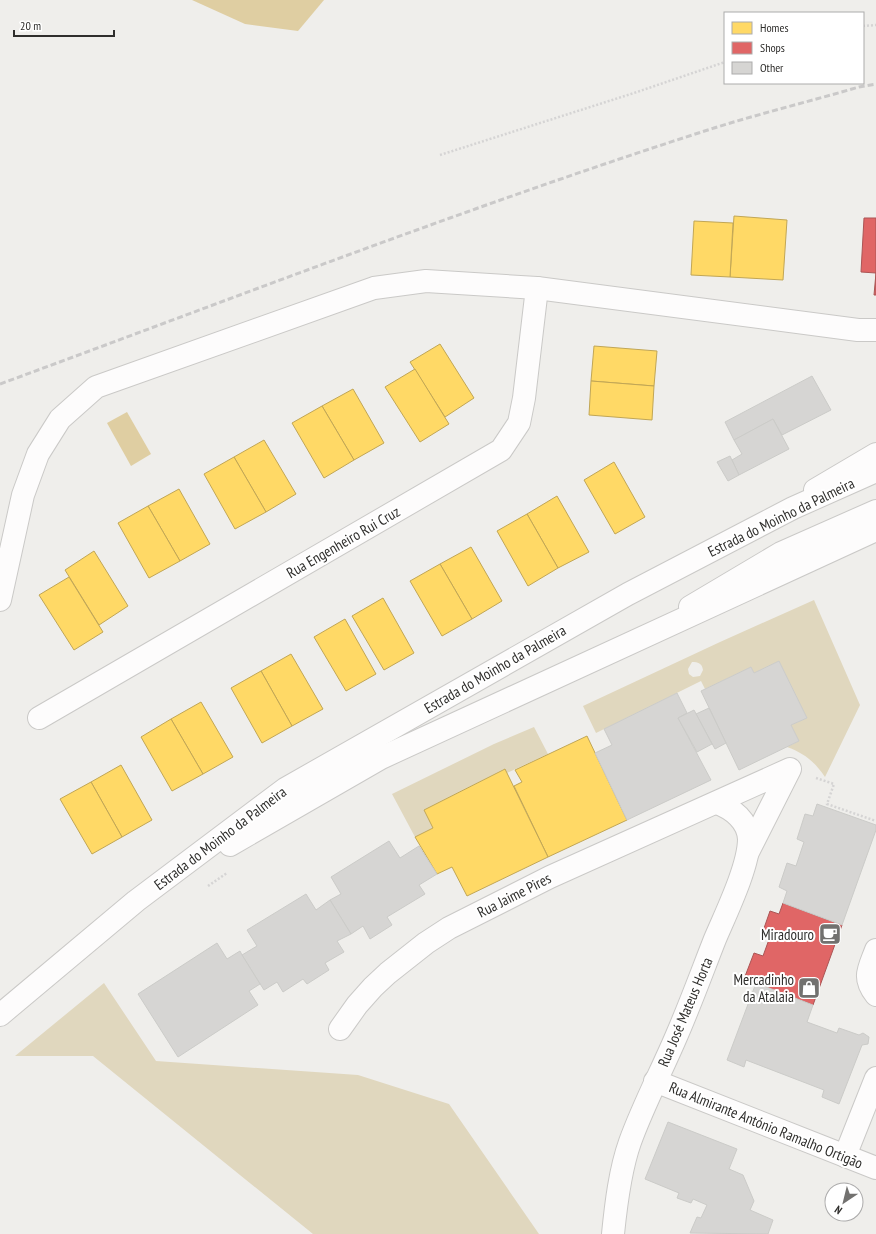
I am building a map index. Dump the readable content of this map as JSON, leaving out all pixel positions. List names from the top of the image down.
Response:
{
  "streets": {
    "street": [
      "Estrada do Moinho da Palmeira",
      "Rua Engenheiro Rui Cruz",
      "Rua Jaime Pires",
      "Rua José Mateus Horta",
      "Rua Almirante António Ramalho Ortigão"
    ]
  },
  "crossings": [
    ["Rua Jaime Pires", "Rua José Mateus Horta"],
    ["Rua José Mateus Horta", "Rua Almirante António Ramalho Ortigão"]
  ],
  "places": {
    "cafe": ["Miradouro"],
    "shop": ["Mercadinho da Atalaia"]
  },
  "legend": ["Homes", "Shops", "Other"],
  "scale_bar": "20 m",
  "north": "bottom left"
}
